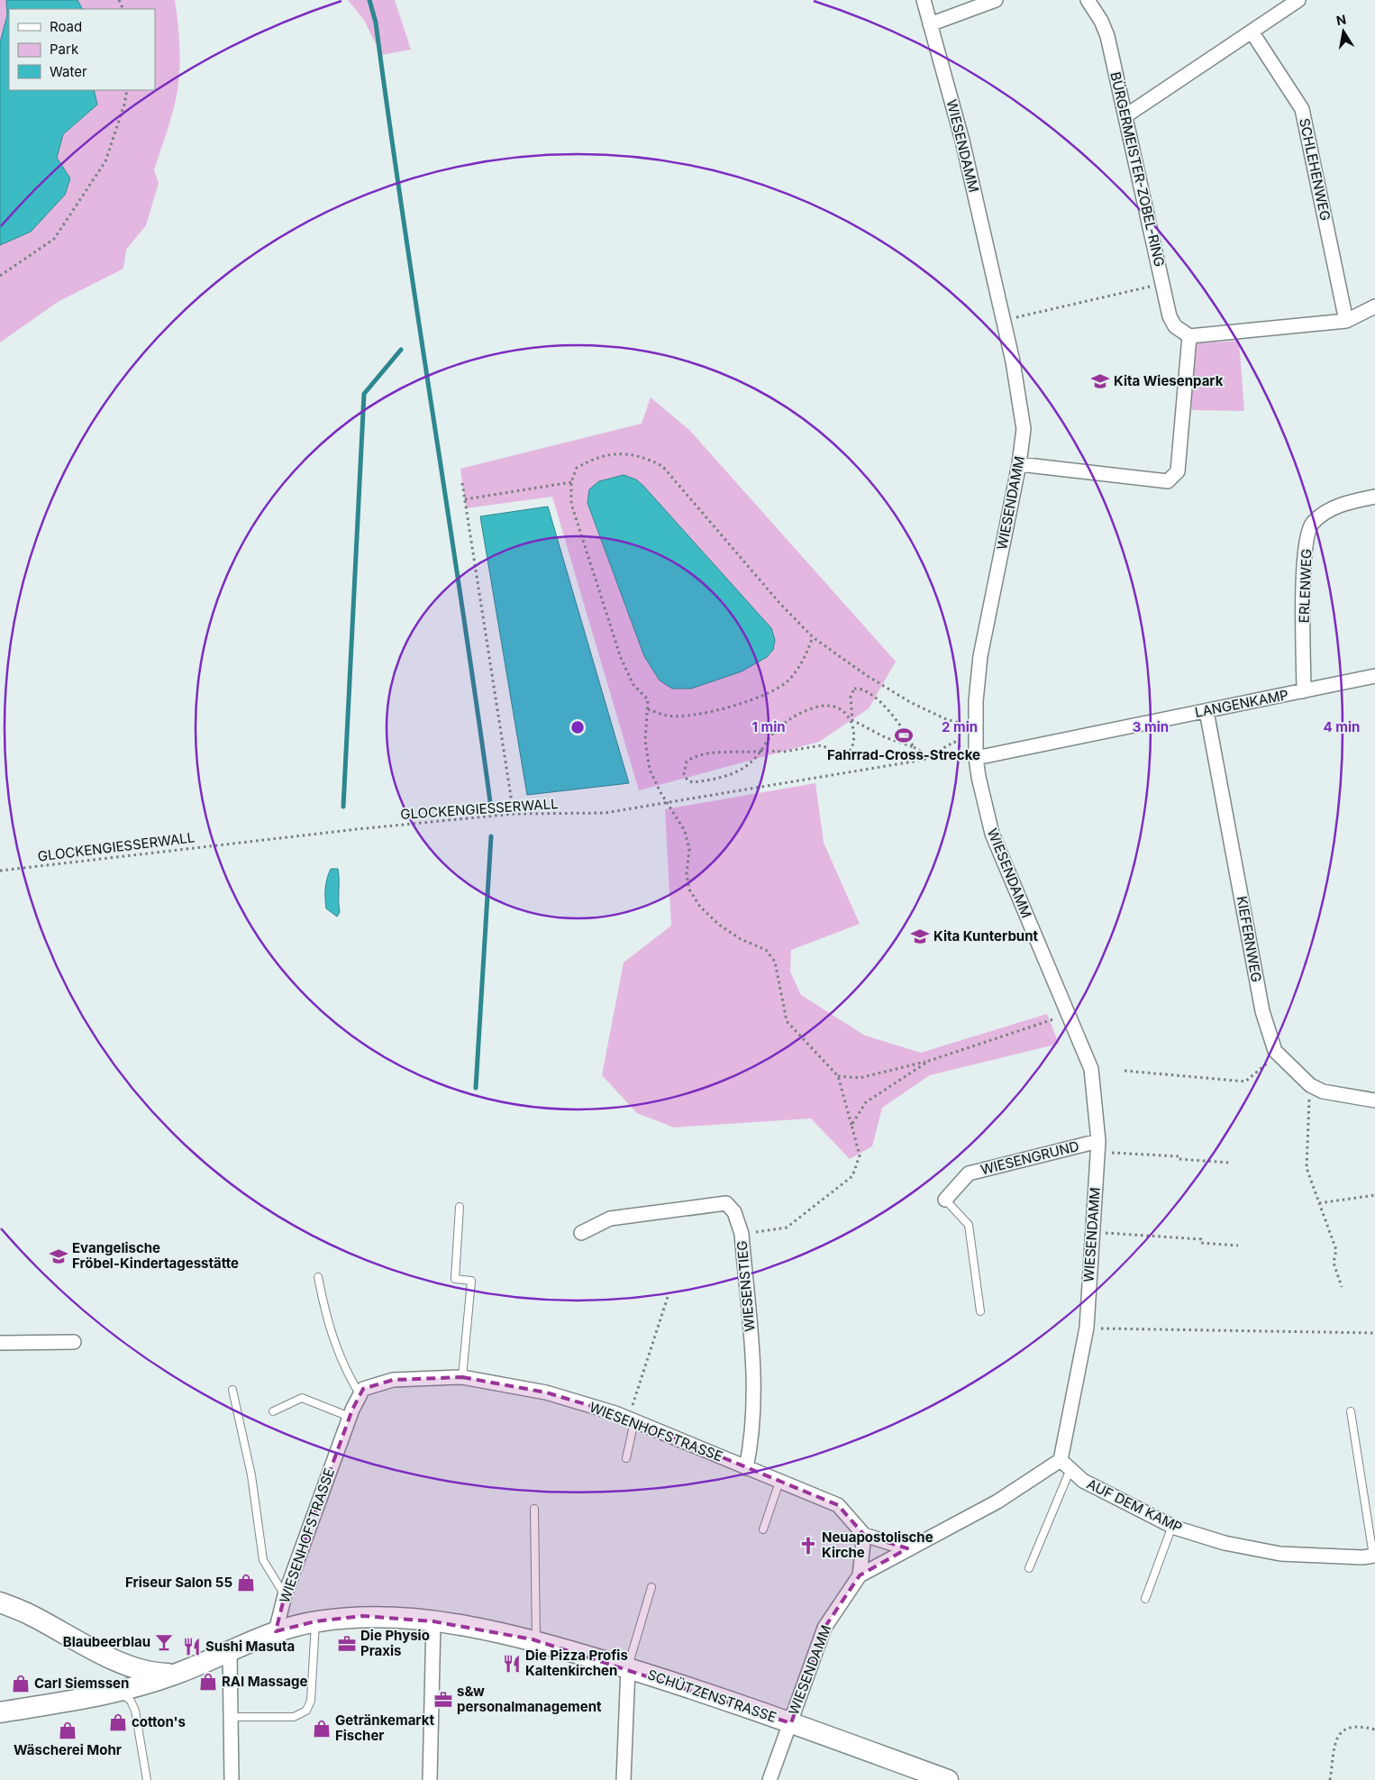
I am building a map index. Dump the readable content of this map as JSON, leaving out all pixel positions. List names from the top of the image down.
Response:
{
  "streets": {
    "main road": ["SCHÜTZENSTRASSE"],
    "street": [
      "WIESENDAMM",
      "BÜRGERMEISTER-ZOBEL-RING",
      "SCHLEHENWEG",
      "ERLENWEG",
      "LANGENKAMP",
      "KIEFERNWEG",
      "WIESENGRUND",
      "WIESENSTIEG",
      "WIESENHOFSTRASSE",
      "AUF DEM KAMP"
    ],
    "path": ["GLOCKENGIESSERWALL"]
  },
  "crossings": [
    ["WIESENDAMM", "LANGENKAMP"],
    ["WIESENDAMM", "GLOCKENGIESSERWALL"],
    ["WIESENDAMM", "WIESENGRUND"],
    ["WIESENDAMM", "WIESENHOFSTRASSE"],
    ["WIESENDAMM", "AUF DEM KAMP"],
    ["WIESENDAMM", "SCHÜTZENSTRASSE"],
    ["ERLENWEG", "LANGENKAMP"],
    ["LANGENKAMP", "GLOCKENGIESSERWALL"],
    ["LANGENKAMP", "KIEFERNWEG"],
    ["WIESENSTIEG", "WIESENHOFSTRASSE"],
    ["WIESENHOFSTRASSE", "SCHÜTZENSTRASSE"]
  ],
  "places": {
    "school or university": ["Kita Wiesenpark", "Kita Kunterbunt", "Evangelische Fröbel-Kindertagesstätte"],
    "sports": ["Fahrrad-Cross-Strecke"],
    "church": ["Neuapostolische Kirche"],
    "shop": [
      "Friseur Salon 55",
      "RAI Massage",
      "Carl Siemssen",
      "cotton's",
      "Getränkemarkt Fischer",
      "Wäscherei Mohr"
    ],
    "bar": ["Blaubeerblau"],
    "office": ["Die Physio Praxis", "s&w personalmanagement"],
    "restaurant": ["Sushi Masuta", "Die Pizza Profis Kaltenkirchen"]
  },
  "legend": ["Road", "Park", "Water"],
  "north": "top",
  "rings": [
    "1 min",
    "2 min",
    "3 min",
    "4 min"
  ]
}
